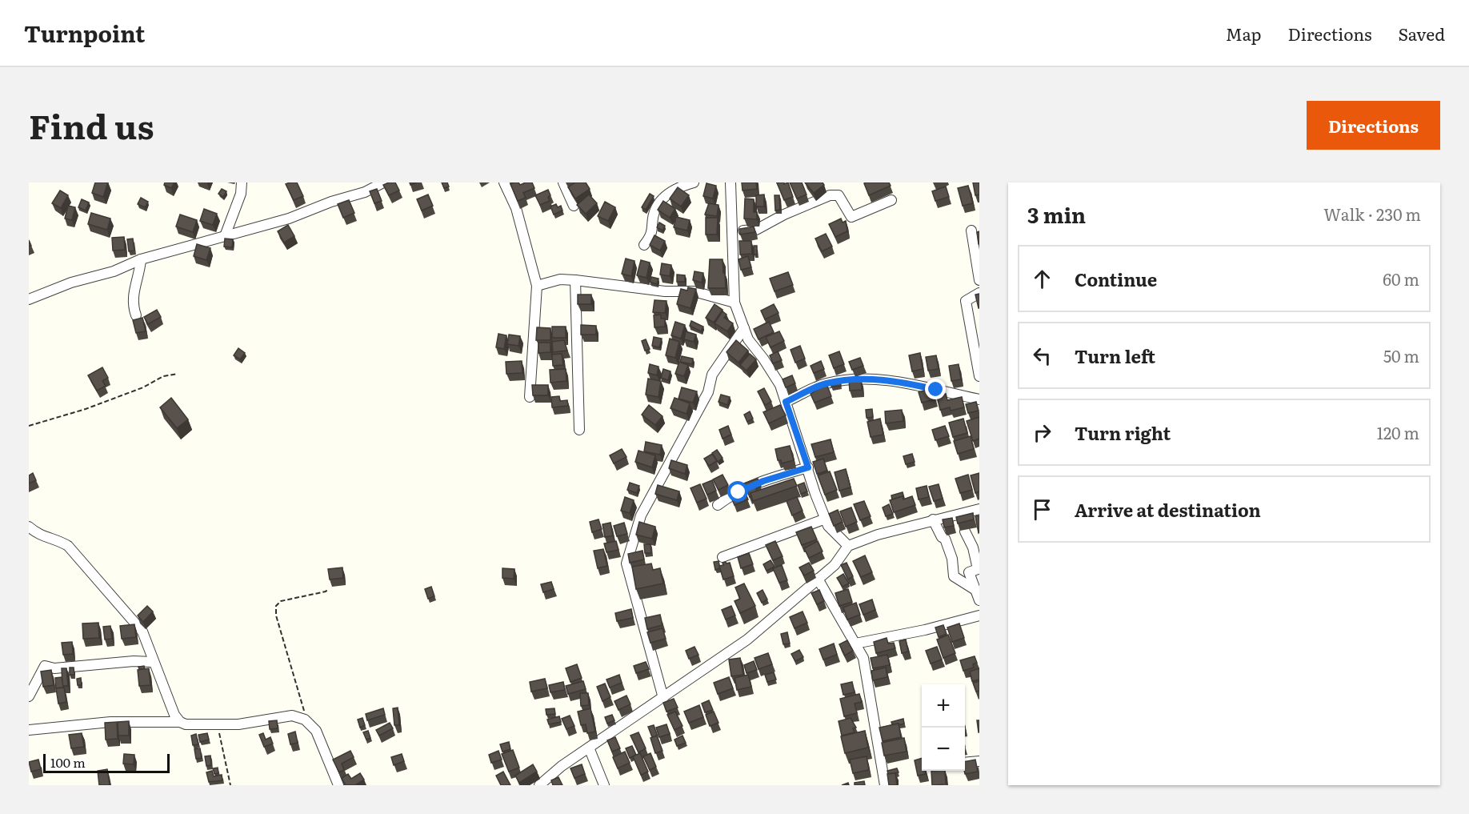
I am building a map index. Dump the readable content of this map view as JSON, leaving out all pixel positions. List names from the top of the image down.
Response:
{
  "scale_bar": "100 m",
  "page": {
    "header": "Turnpoint",
    "nav": ["Map", "Directions", "Saved"],
    "title": "Find us",
    "buttons": "Directions",
    "heading": ["3 min", "Walk · 230 m"],
    "list": [
      ["Continue", "60 m"],
      ["Turn left", "50 m"],
      ["Turn right", "120 m"],
      "Arrive at destination"
    ],
    "map_buttons": ["+", "−"],
    "scale": "100 m"
  }
}
